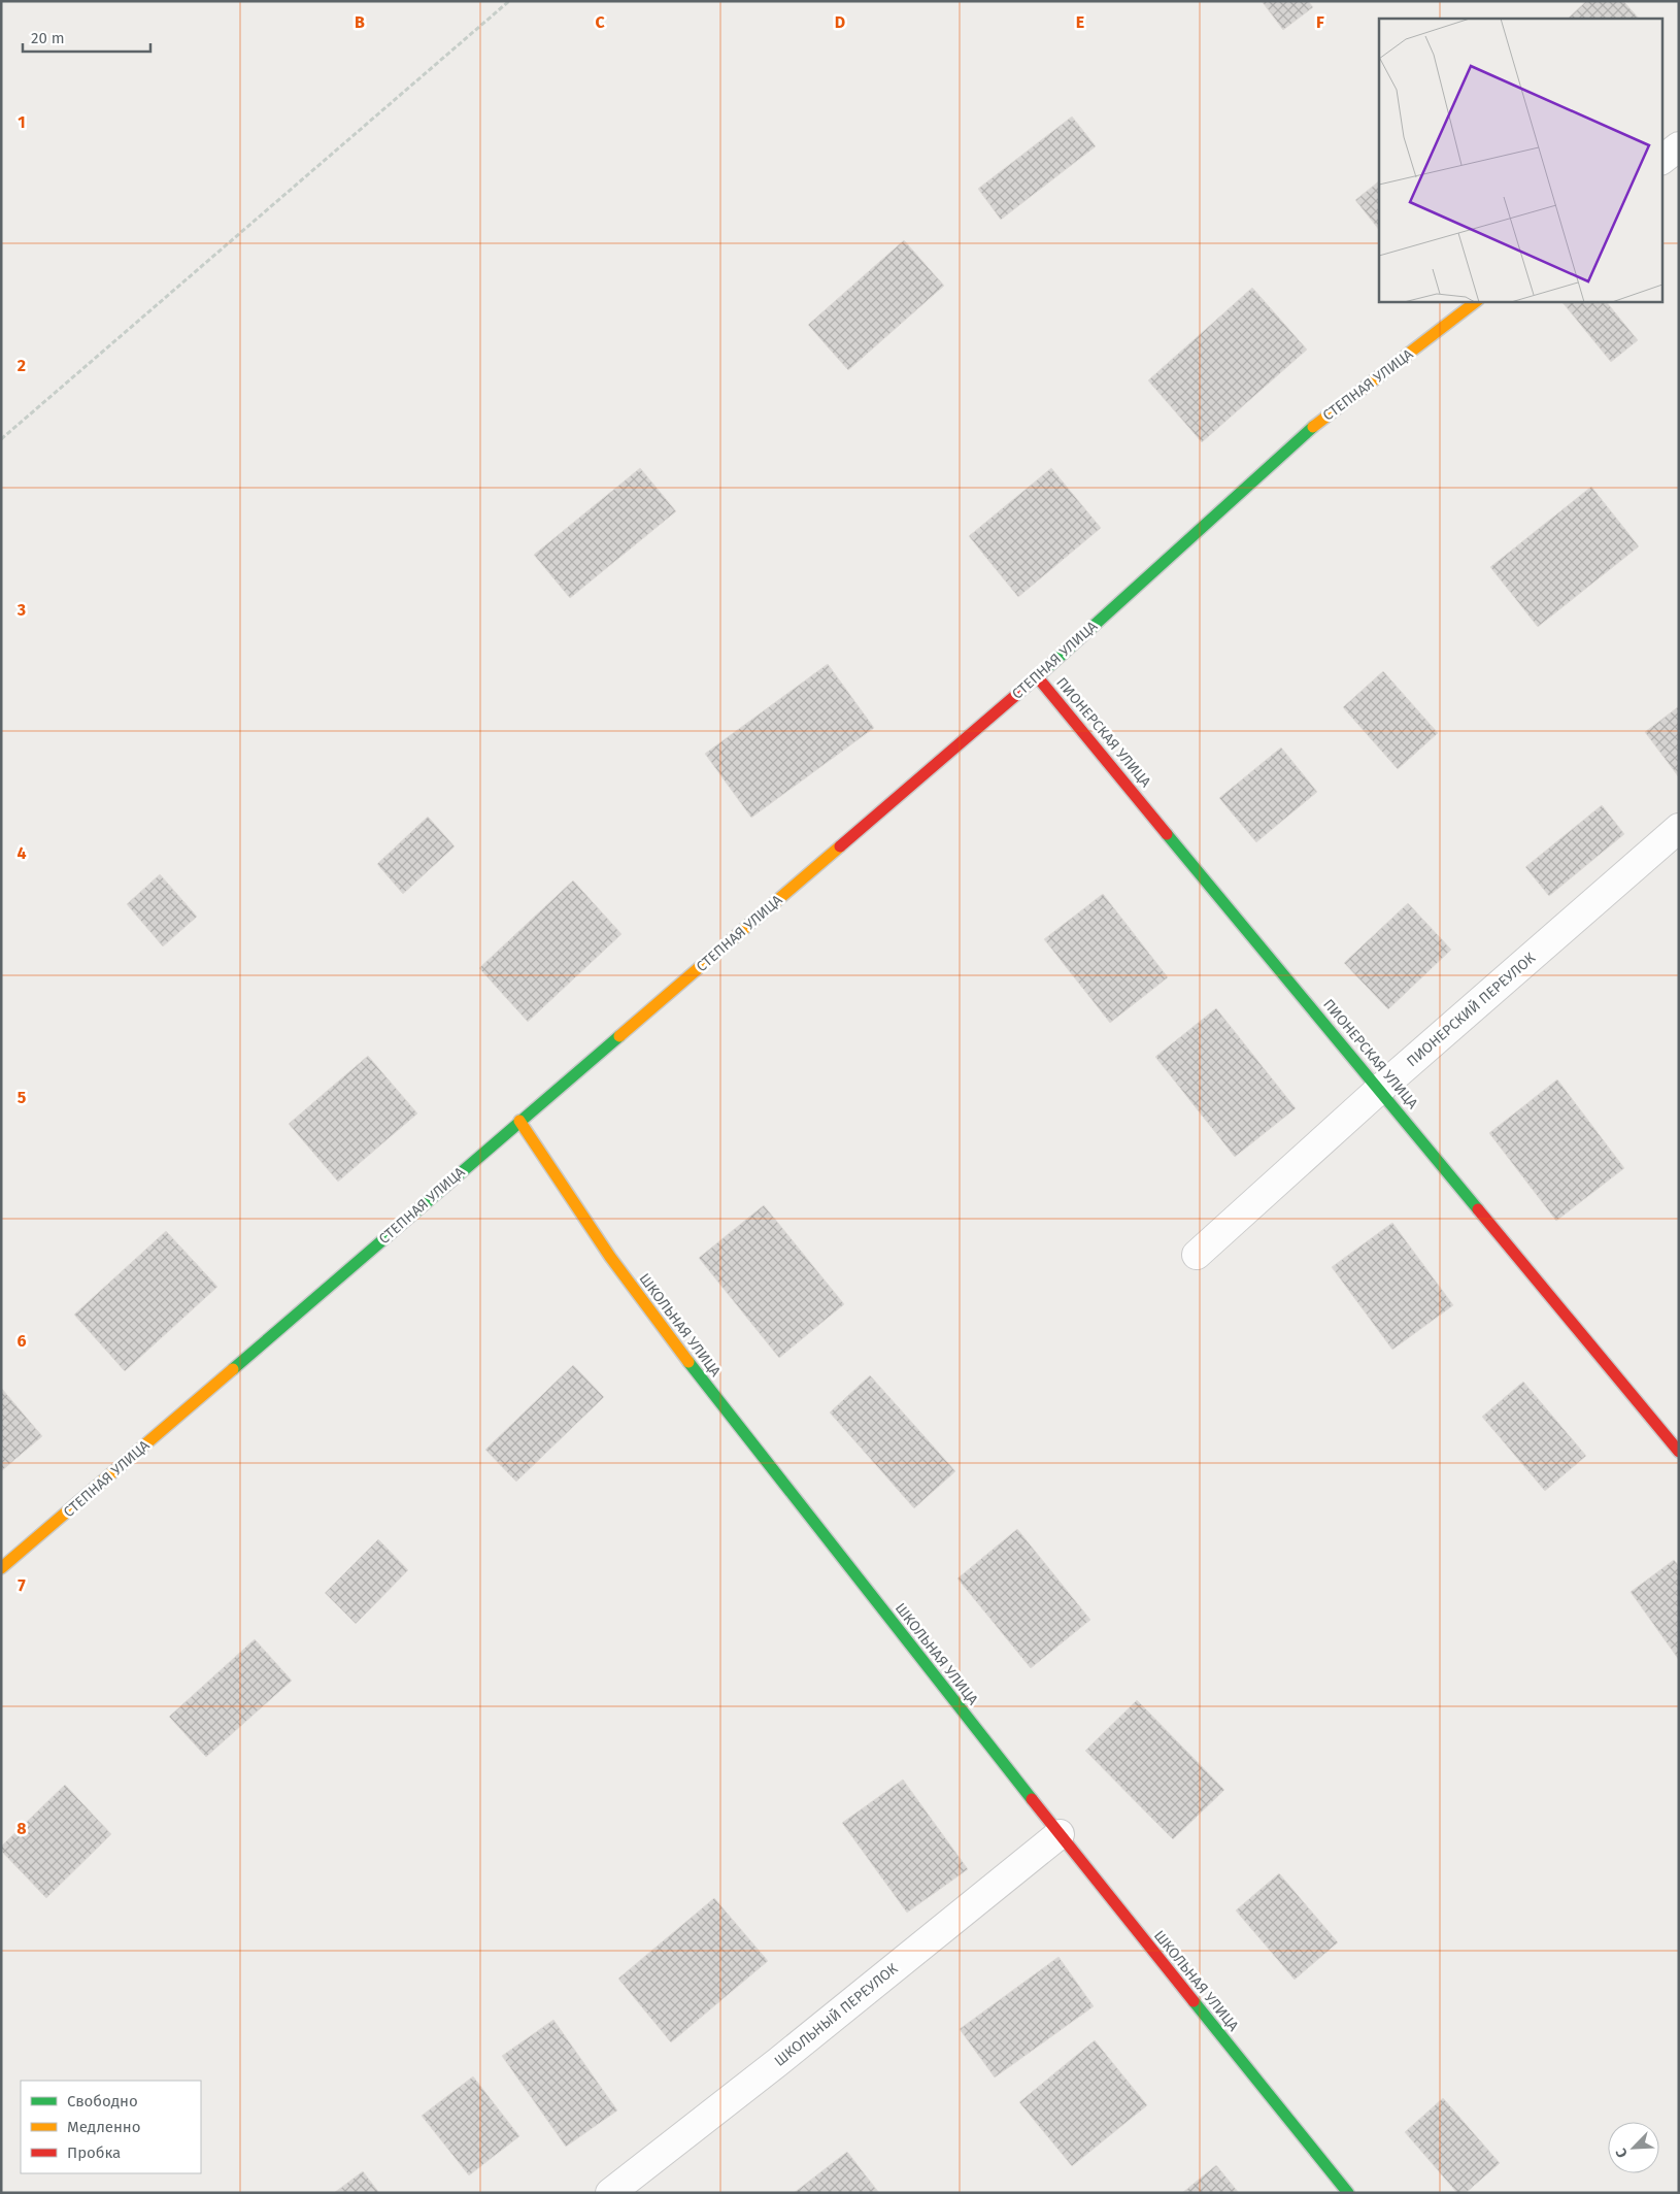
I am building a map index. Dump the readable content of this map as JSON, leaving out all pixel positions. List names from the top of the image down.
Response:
{
  "streets": {
    "street": [
      "СТЕПНАЯ УЛИЦА",
      "ПИОНЕРСКАЯ УЛИЦА",
      "ПИОНЕРСКИЙ ПЕРЕУЛОК",
      "ШКОЛЬНАЯ УЛИЦА",
      "ШКОЛЬНЫЙ ПЕРЕУЛОК"
    ]
  },
  "crossings": [
    ["СТЕПНАЯ УЛИЦА", "ПИОНЕРСКАЯ УЛИЦА"],
    ["СТЕПНАЯ УЛИЦА", "ШКОЛЬНАЯ УЛИЦА"],
    ["ПИОНЕРСКАЯ УЛИЦА", "ПИОНЕРСКИЙ ПЕРЕУЛОК"],
    ["ШКОЛЬНАЯ УЛИЦА", "ШКОЛЬНЫЙ ПЕРЕУЛОК"]
  ],
  "legend": ["Свободно", "Медленно", "Пробка"],
  "scale_bar": "20 m",
  "north": "bottom left",
  "grid": {
    "columns": [
      "B",
      "C",
      "D",
      "E",
      "F"
    ],
    "rows": [
      "1",
      "2",
      "3",
      "4",
      "5",
      "6",
      "7",
      "8"
    ]
  }
}
